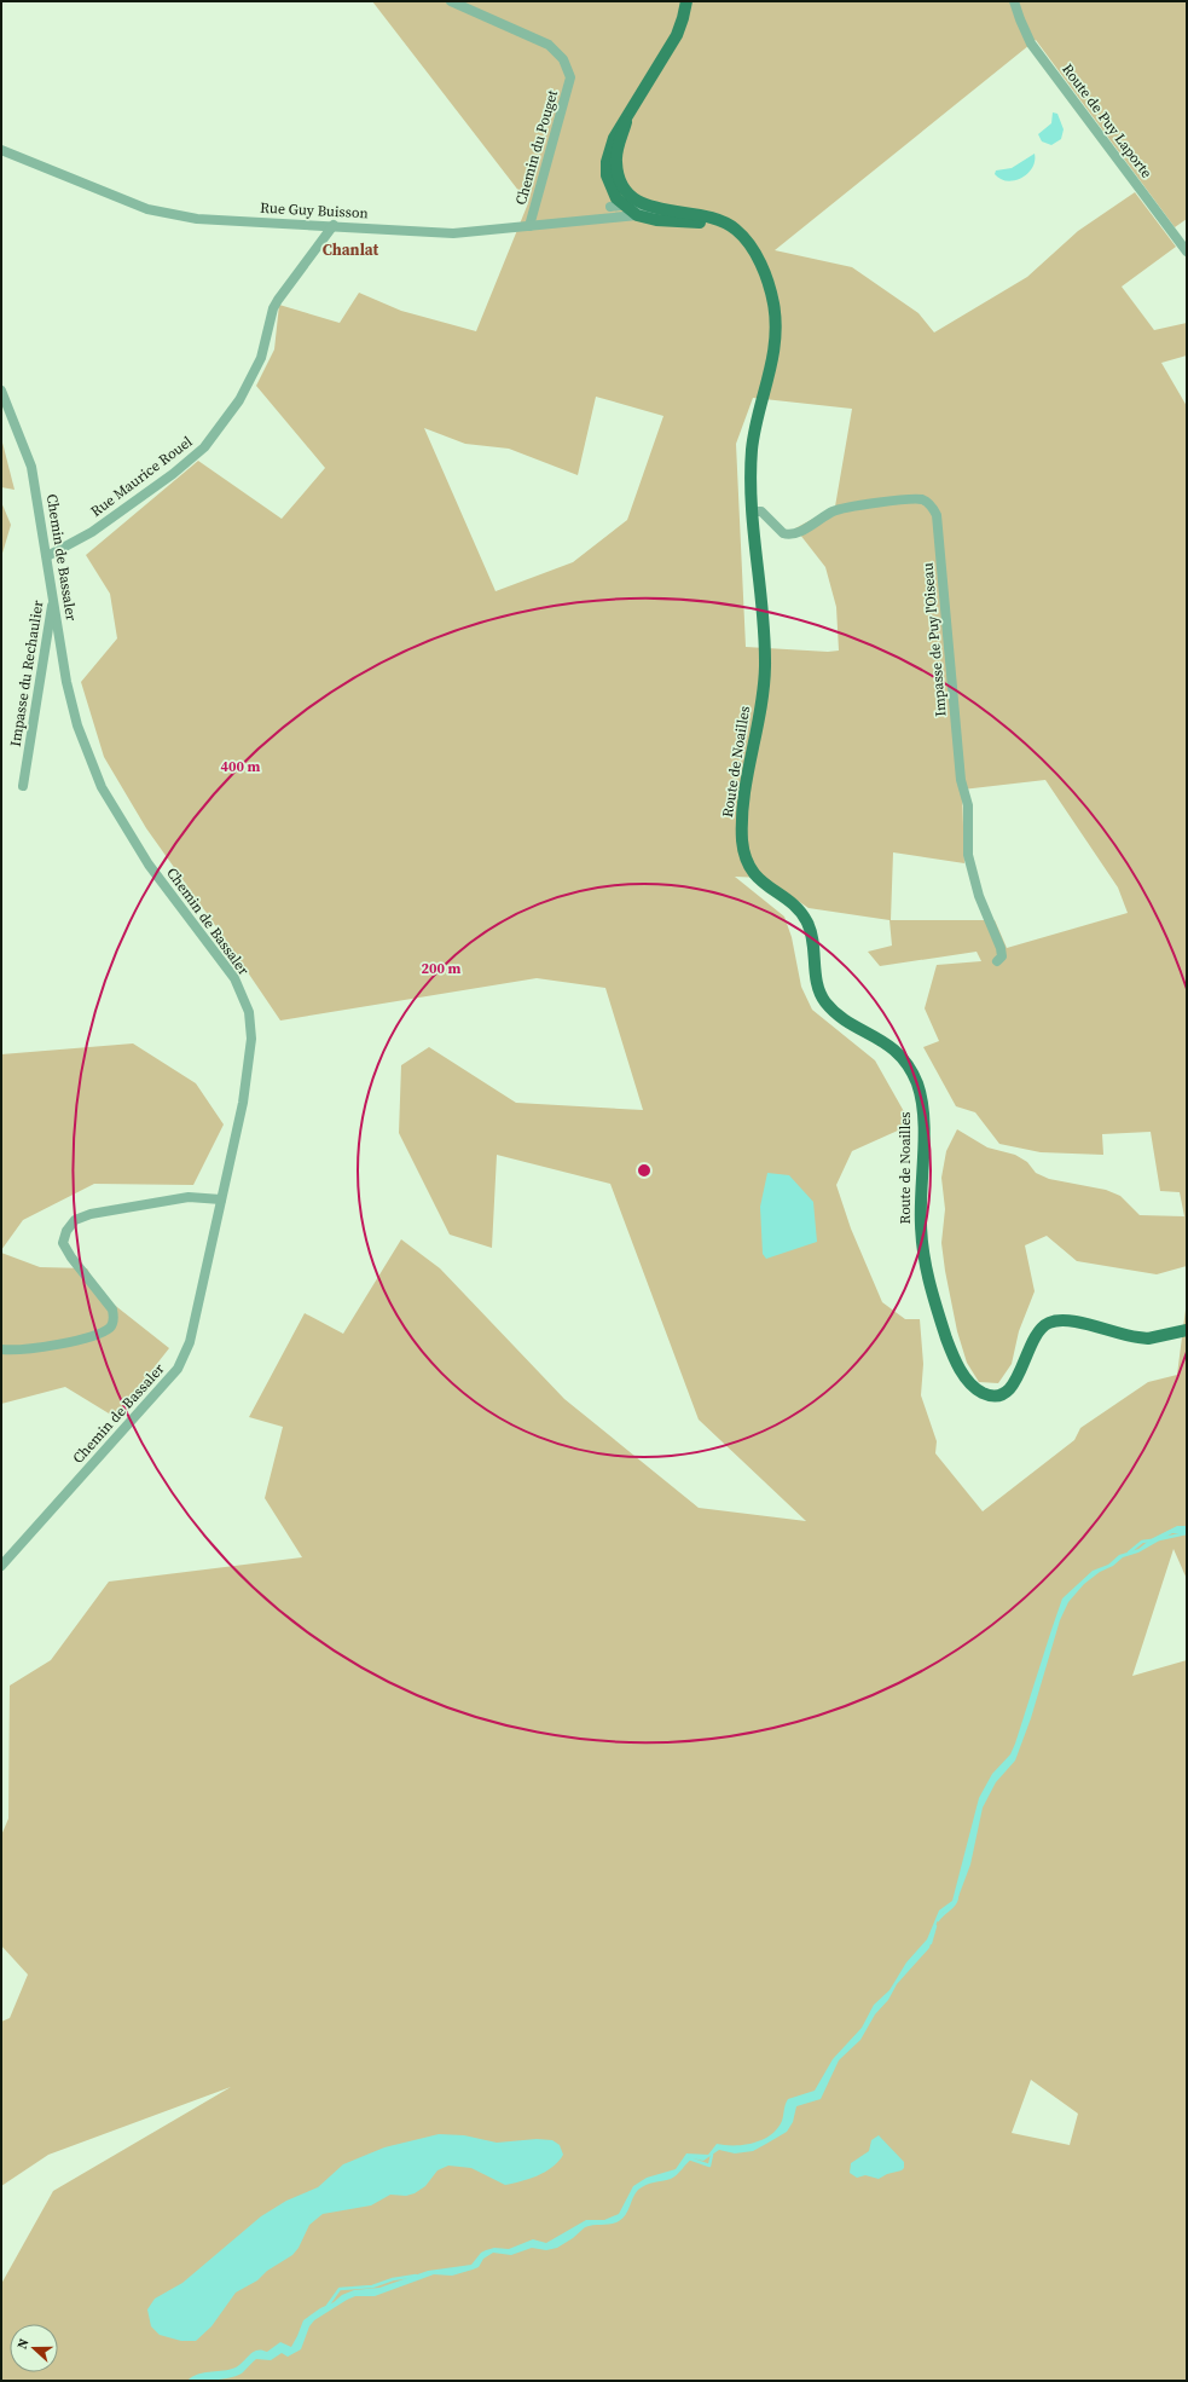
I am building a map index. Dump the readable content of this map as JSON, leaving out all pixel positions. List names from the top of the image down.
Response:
{
  "streets": {
    "main road": ["Route de Noailles"],
    "street": [
      "Route de Puy Laporte",
      "Chemin du Pouget",
      "Rue Guy Buisson",
      "Rue Maurice Rouel",
      "Chemin de Bassaler",
      "Impasse de Puy l'Oiseau",
      "Impasse du Rechaulier"
    ]
  },
  "crossings": [
    ["Chemin du Pouget", "Rue Guy Buisson"],
    ["Rue Guy Buisson", "Rue Maurice Rouel"],
    ["Rue Maurice Rouel", "Chemin de Bassaler"],
    ["Chemin de Bassaler", "Impasse du Rechaulier"],
    ["Impasse de Puy l'Oiseau", "Route de Noailles"]
  ],
  "districts": ["Chanlat"],
  "north": "left",
  "rings": ["400 m", "200 m"]
}
